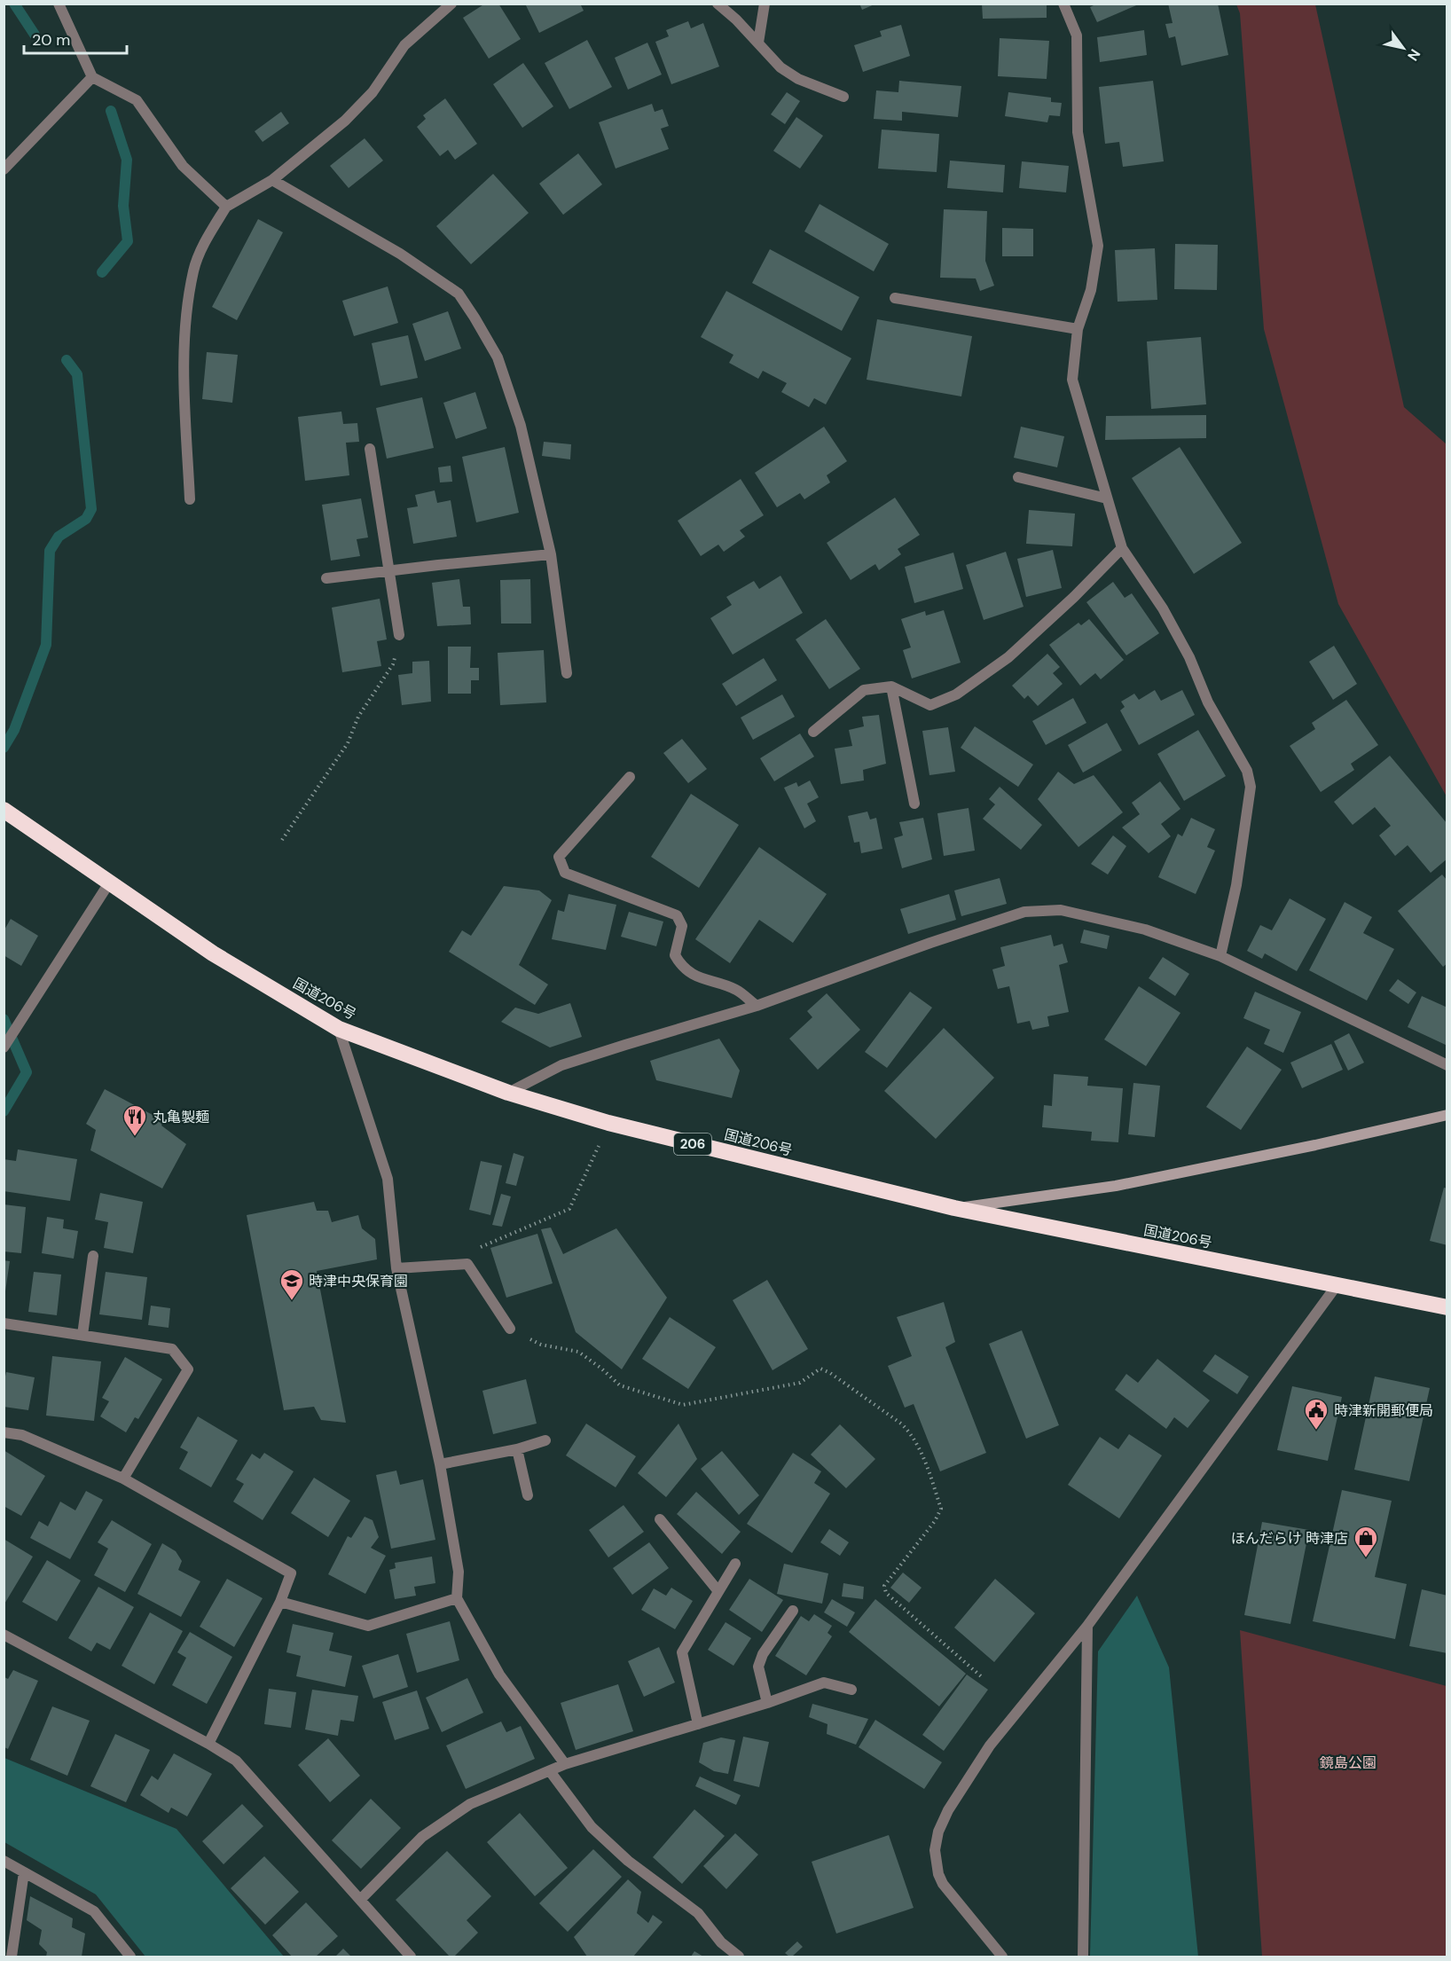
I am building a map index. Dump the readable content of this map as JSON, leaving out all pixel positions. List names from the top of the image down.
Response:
{
  "streets": {
    "highway": ["国道206号", "206"]
  },
  "parks": ["鏡島公園"],
  "places": {
    "restaurant": ["丸亀製麺"],
    "school or university": ["時津中央保育園"],
    "public building": ["時津新開郵便局"],
    "shop": ["ほんだらけ 時津店"]
  },
  "scale_bar": "20 m",
  "north": "bottom right"
}
